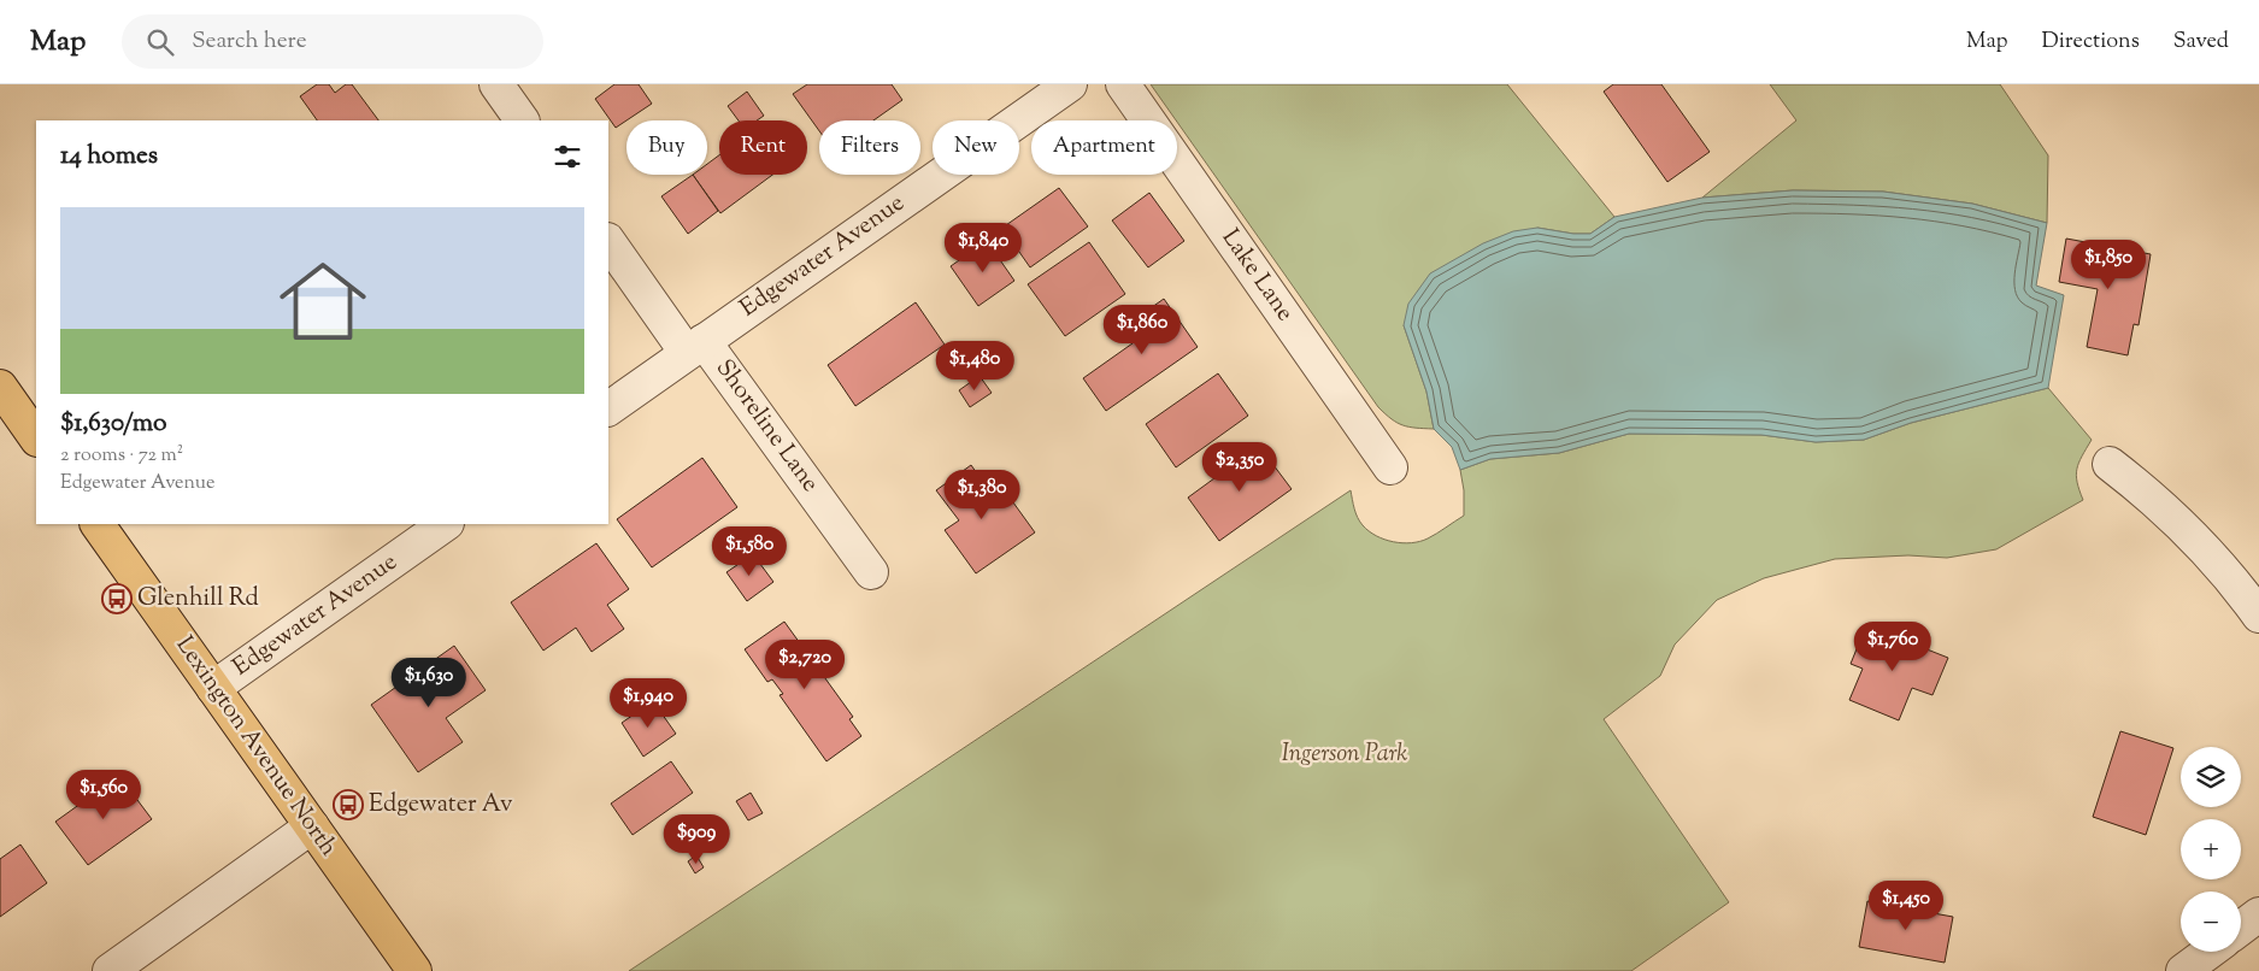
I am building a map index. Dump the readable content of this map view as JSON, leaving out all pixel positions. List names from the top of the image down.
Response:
{
  "streets": {
    "main road": ["Lexington Avenue North"],
    "street": ["Edgewater Avenue", "Lake Lane", "Shoreline Lane"]
  },
  "crossings": [
    ["Edgewater Avenue", "Shoreline Lane"],
    ["Edgewater Avenue", "Lexington Avenue North"]
  ],
  "parks": ["Ingerson Park"],
  "places": {
    "bus stop": ["Glenhill Rd", "Edgewater Av"]
  },
  "page": {
    "header": "Map",
    "search": "Search here",
    "nav": ["Map", "Directions", "Saved"],
    "chip": [
      "Buy",
      "Rent",
      "Filters",
      "New",
      "Apartment"
    ],
    "heading": "14 homes",
    "list": [
      {
        "name": "$1,630/mo",
        "note": "2 rooms · 72 m² · Edgewater Avenue"
      }
    ],
    "price": [
      "$1,840",
      "$1,850",
      "$1,860",
      "$1,480",
      "$2,350",
      "$1,380",
      "$1,580",
      "$1,760",
      "$2,720",
      "$1,630",
      "$1,940",
      "$1,560",
      "$909",
      "$1,450"
    ],
    "map_buttons": ["+", "−"]
  }
}
